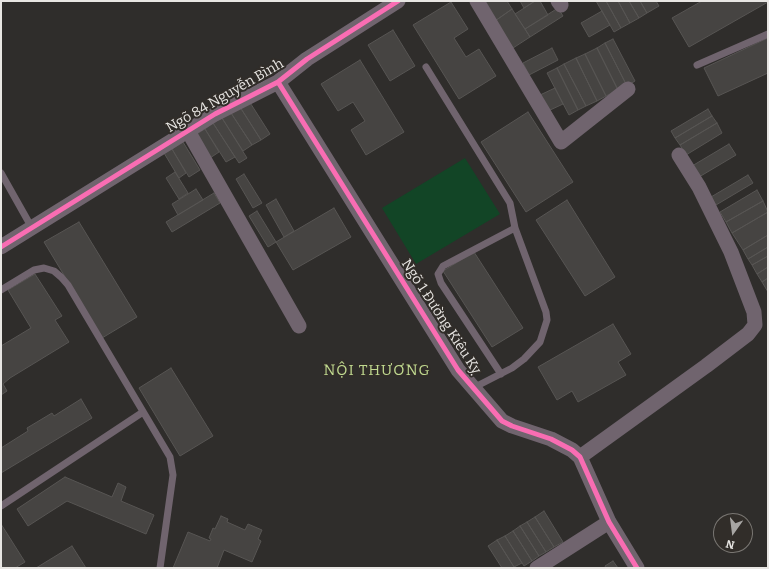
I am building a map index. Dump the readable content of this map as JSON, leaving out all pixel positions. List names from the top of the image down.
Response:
{
  "streets": {
    "street": ["Ngõ 84 Nguyễn Bình", "Ngõ 1 Đường Kiêu Kỵ"]
  },
  "crossings": [
    ["Ngõ 84 Nguyễn Bình", "Ngõ 1 Đường Kiêu Kỵ"]
  ],
  "districts": ["NỘI THƯƠNG"],
  "north": "bottom"
}
